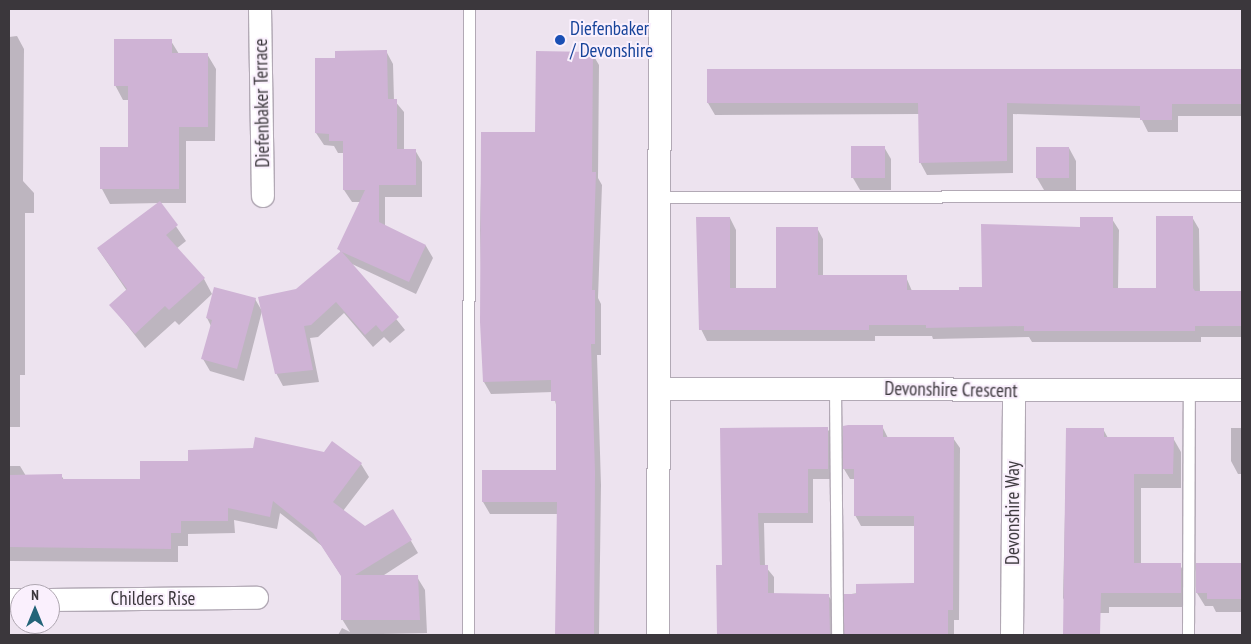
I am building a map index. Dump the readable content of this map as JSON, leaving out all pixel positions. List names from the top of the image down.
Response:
{
  "streets": {
    "street": [
      "Diefenbaker Terrace",
      "Devonshire Crescent",
      "Devonshire Way",
      "Childers Rise"
    ]
  },
  "crossings": [
    ["Devonshire Crescent", "Devonshire Way"]
  ],
  "places": ["Diefenbaker / Devonshire"],
  "north": "top"
}
